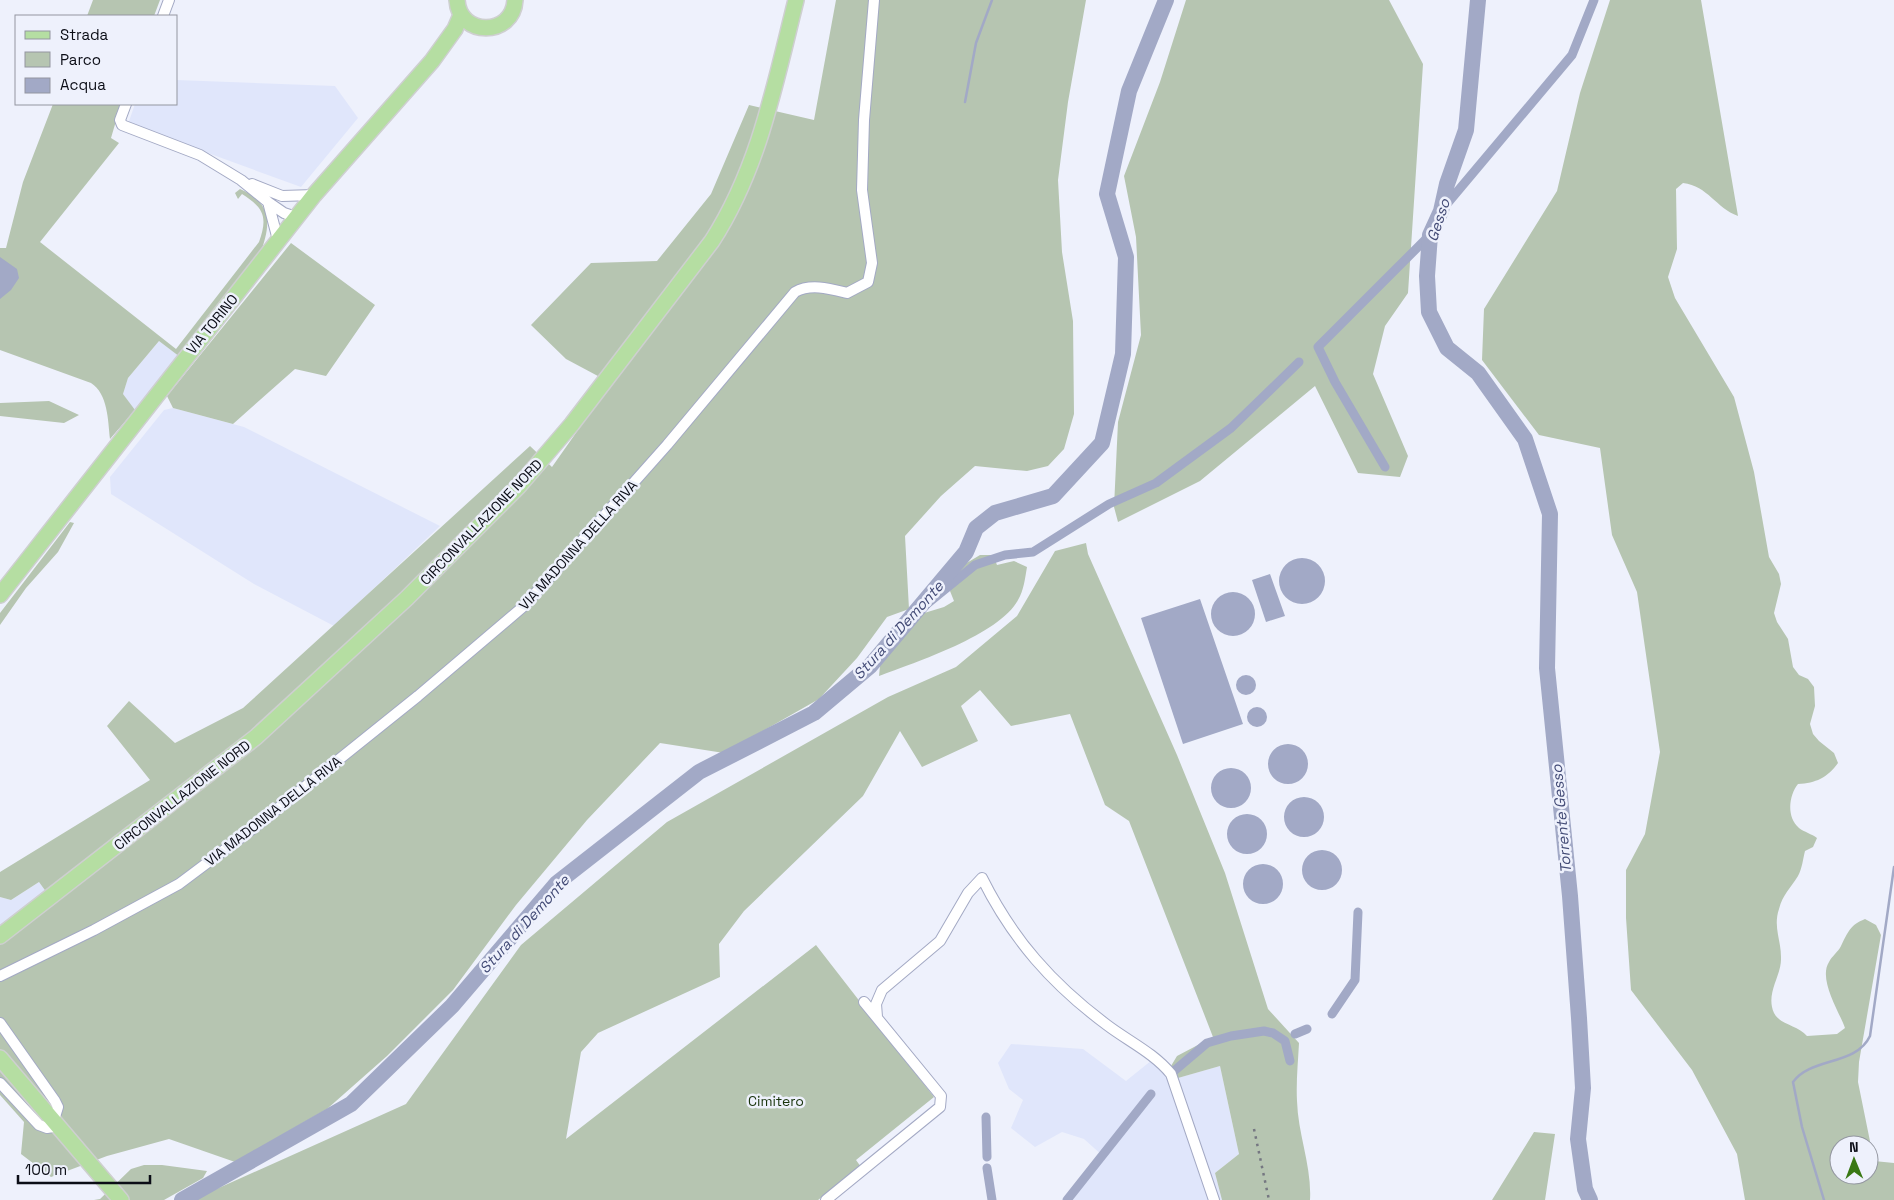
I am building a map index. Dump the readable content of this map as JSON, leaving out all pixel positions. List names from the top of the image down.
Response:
{
  "streets": {
    "main road": ["VIA TORINO", "CIRCONVALLAZIONE NORD"],
    "street": ["VIA MADONNA DELLA RIVA"]
  },
  "water": ["Gesso", "Stura di Demonte", "Torrente Gesso"],
  "parks": ["Cimitero"],
  "legend": ["Strada", "Parco", "Acqua"],
  "scale_bar": "100 m",
  "north": "top"
}
